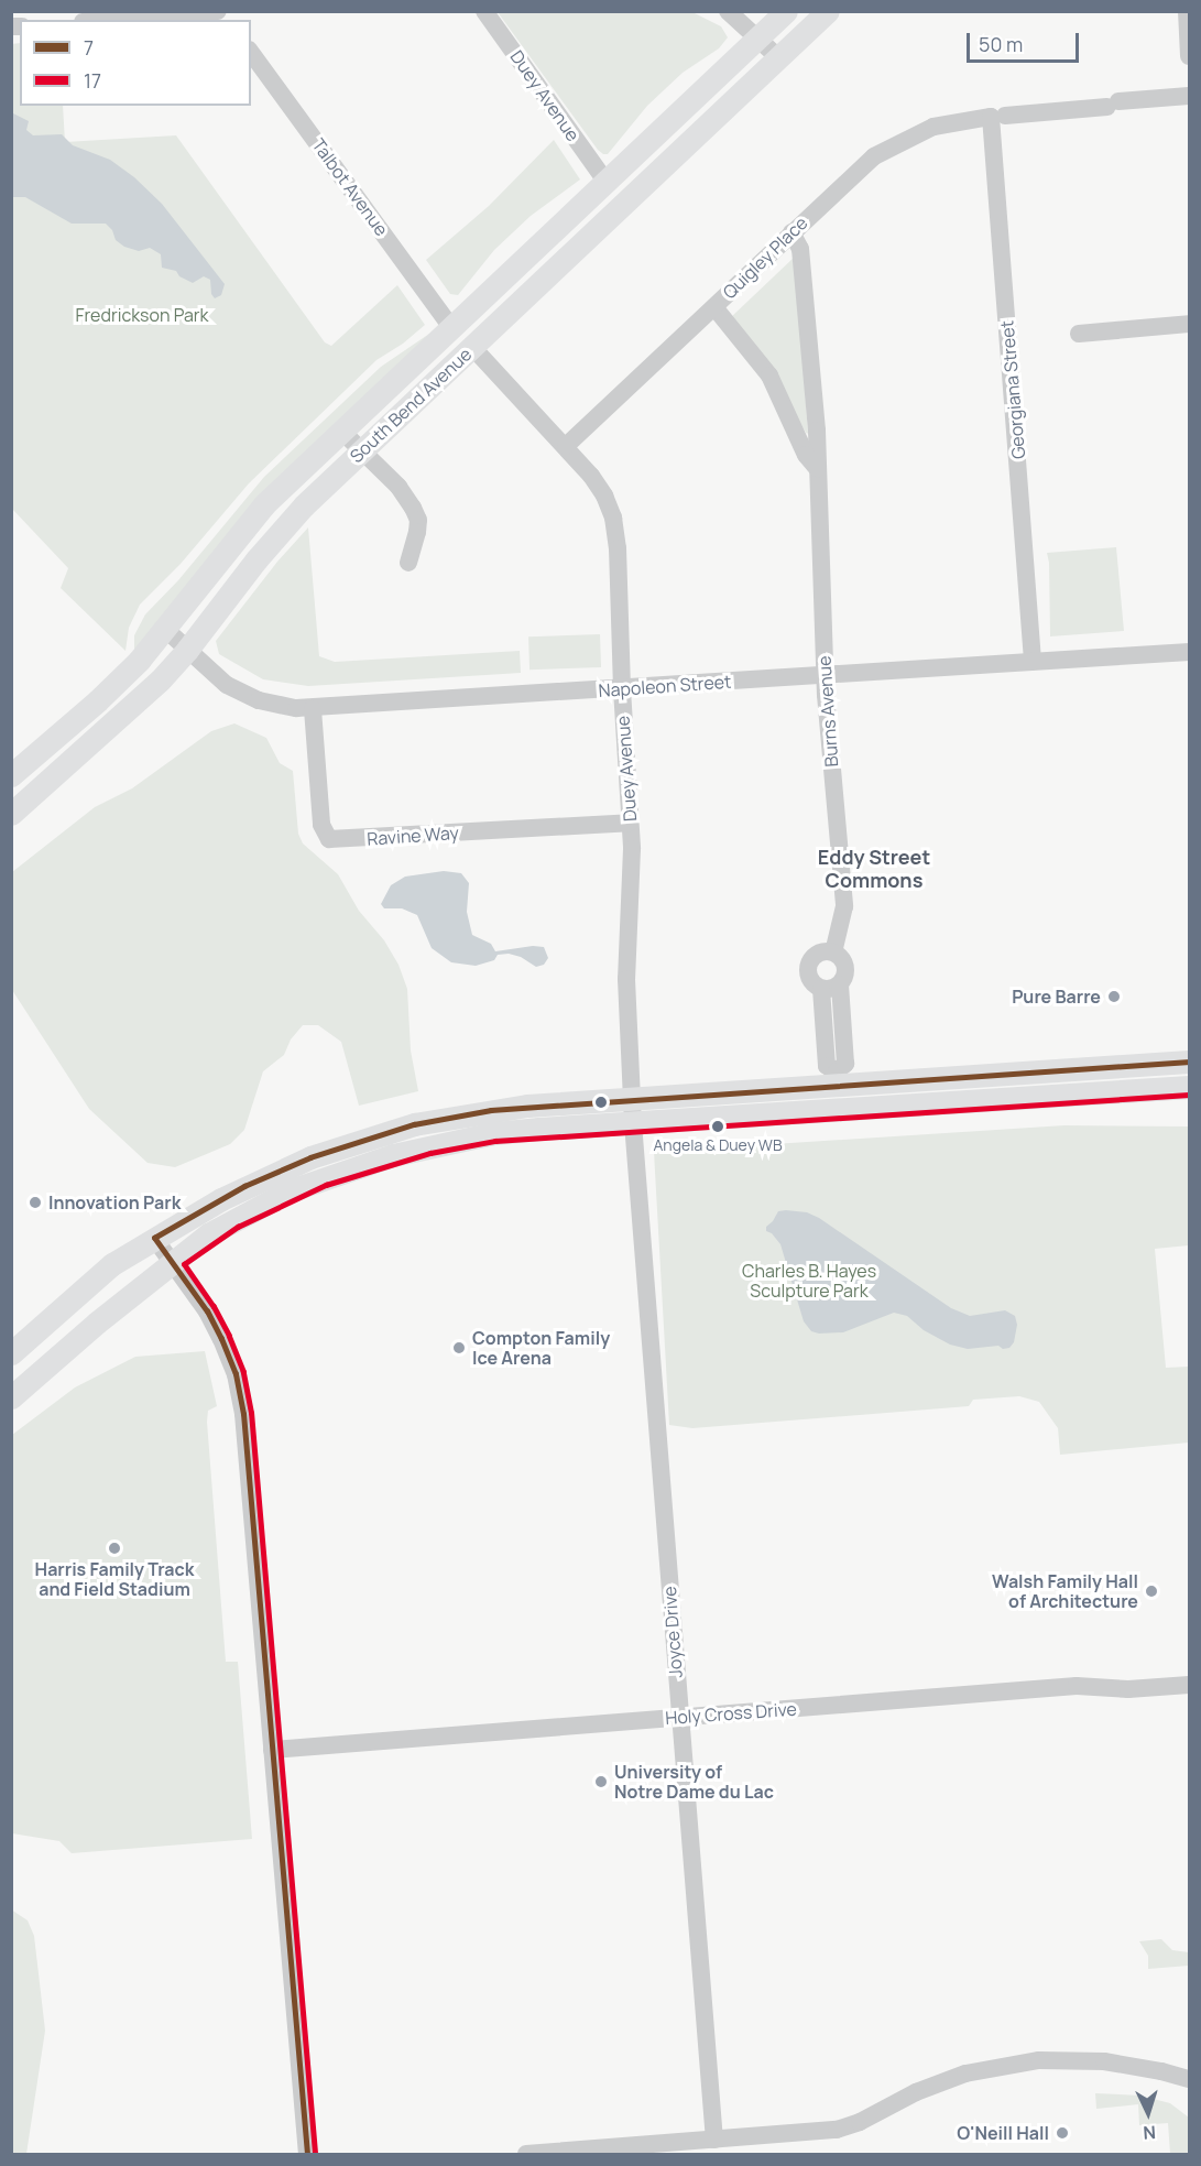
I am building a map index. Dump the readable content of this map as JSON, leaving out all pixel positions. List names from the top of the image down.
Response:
{
  "streets": {
    "main road": ["South Bend Avenue"],
    "street": [
      "Duey Avenue",
      "Talbot Avenue",
      "Quigley Place",
      "Georgiana Street",
      "Napoleon Street",
      "Burns Avenue",
      "Ravine Way",
      "Joyce Drive",
      "Holy Cross Drive"
    ]
  },
  "crossings": [
    ["Duey Avenue", "Quigley Place"],
    ["Duey Avenue", "South Bend Avenue"],
    ["Duey Avenue", "Napoleon Street"],
    ["Duey Avenue", "Ravine Way"],
    ["Duey Avenue", "Joyce Drive"],
    ["Talbot Avenue", "South Bend Avenue"],
    ["Quigley Place", "Georgiana Street"],
    ["Quigley Place", "Burns Avenue"],
    ["Georgiana Street", "Napoleon Street"],
    ["South Bend Avenue", "Napoleon Street"],
    ["Napoleon Street", "Burns Avenue"],
    ["Napoleon Street", "Ravine Way"],
    ["Joyce Drive", "Holy Cross Drive"]
  ],
  "districts": ["Eddy Street Commons"],
  "parks": ["Fredrickson Park", "Charles B. Hayes Sculpture Park"],
  "places": [
    "Pure Barre",
    "Angela & Duey WB",
    "Innovation Park",
    "Compton Family Ice Arena",
    "Harris Family Track and Field Stadium",
    "Walsh Family Hall of Architecture",
    "University of Notre Dame du Lac",
    "O'Neill Hall"
  ],
  "lines": ["transit line 7", "transit line 17"],
  "legend": ["7", "17"],
  "scale_bar": "50 m",
  "north": "bottom"
}
